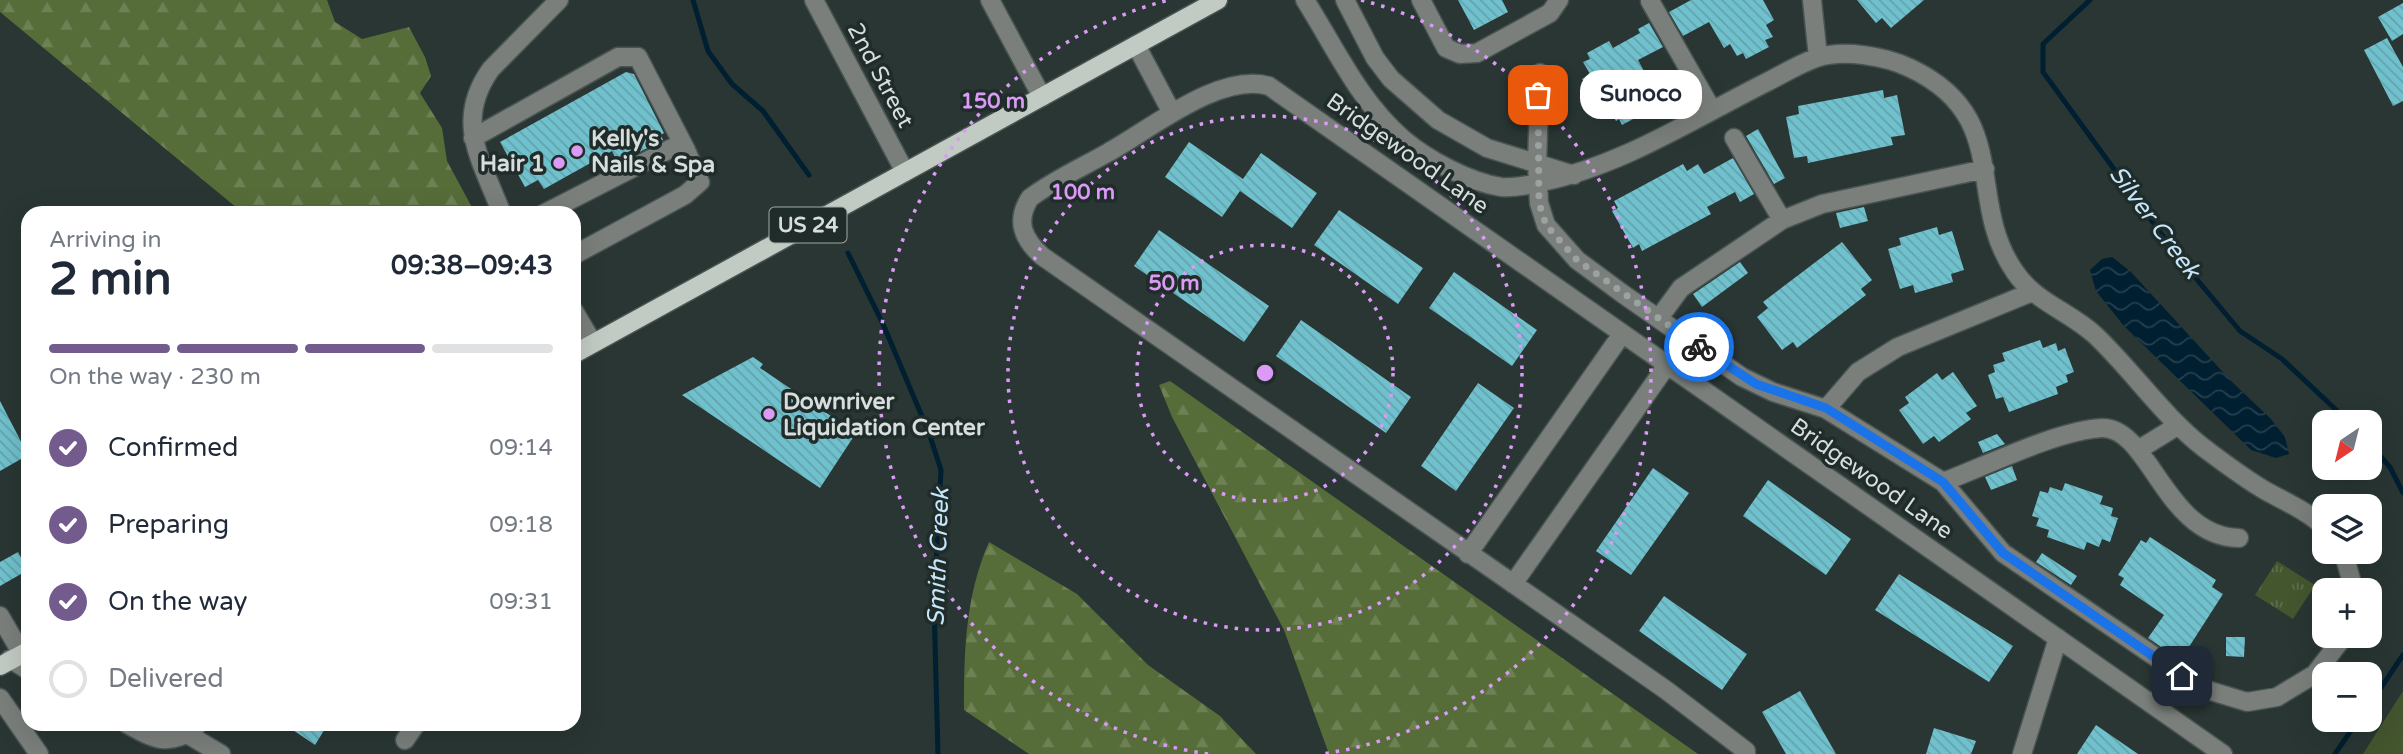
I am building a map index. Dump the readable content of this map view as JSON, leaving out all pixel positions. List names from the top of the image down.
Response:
{
  "streets": {
    "main road": ["US 24"],
    "street": ["2nd Street", "Bridgewood Lane"]
  },
  "crossings": [
    ["2nd Street", "US 24"]
  ],
  "water": ["Silver Creek", "Smith Creek"],
  "places": [
    "Sunoco",
    "Kelly's Nails & Spa",
    "Hair 1",
    "Downriver Liquidation Center"
  ],
  "north": "bottom left",
  "page": {
    "bubble": "Sunoco",
    "heading": ["2 min", "Arriving in", "09:38–09:43"],
    "bar": "On the way · 230 m",
    "list": [
      ["Confirmed", "09:14"],
      ["Preparing", "09:18"],
      ["On the way", "09:31"],
      "Delivered"
    ],
    "map_buttons": ["+", "−"]
  },
  "rings": ["150 m", "100 m", "50 m"]
}
